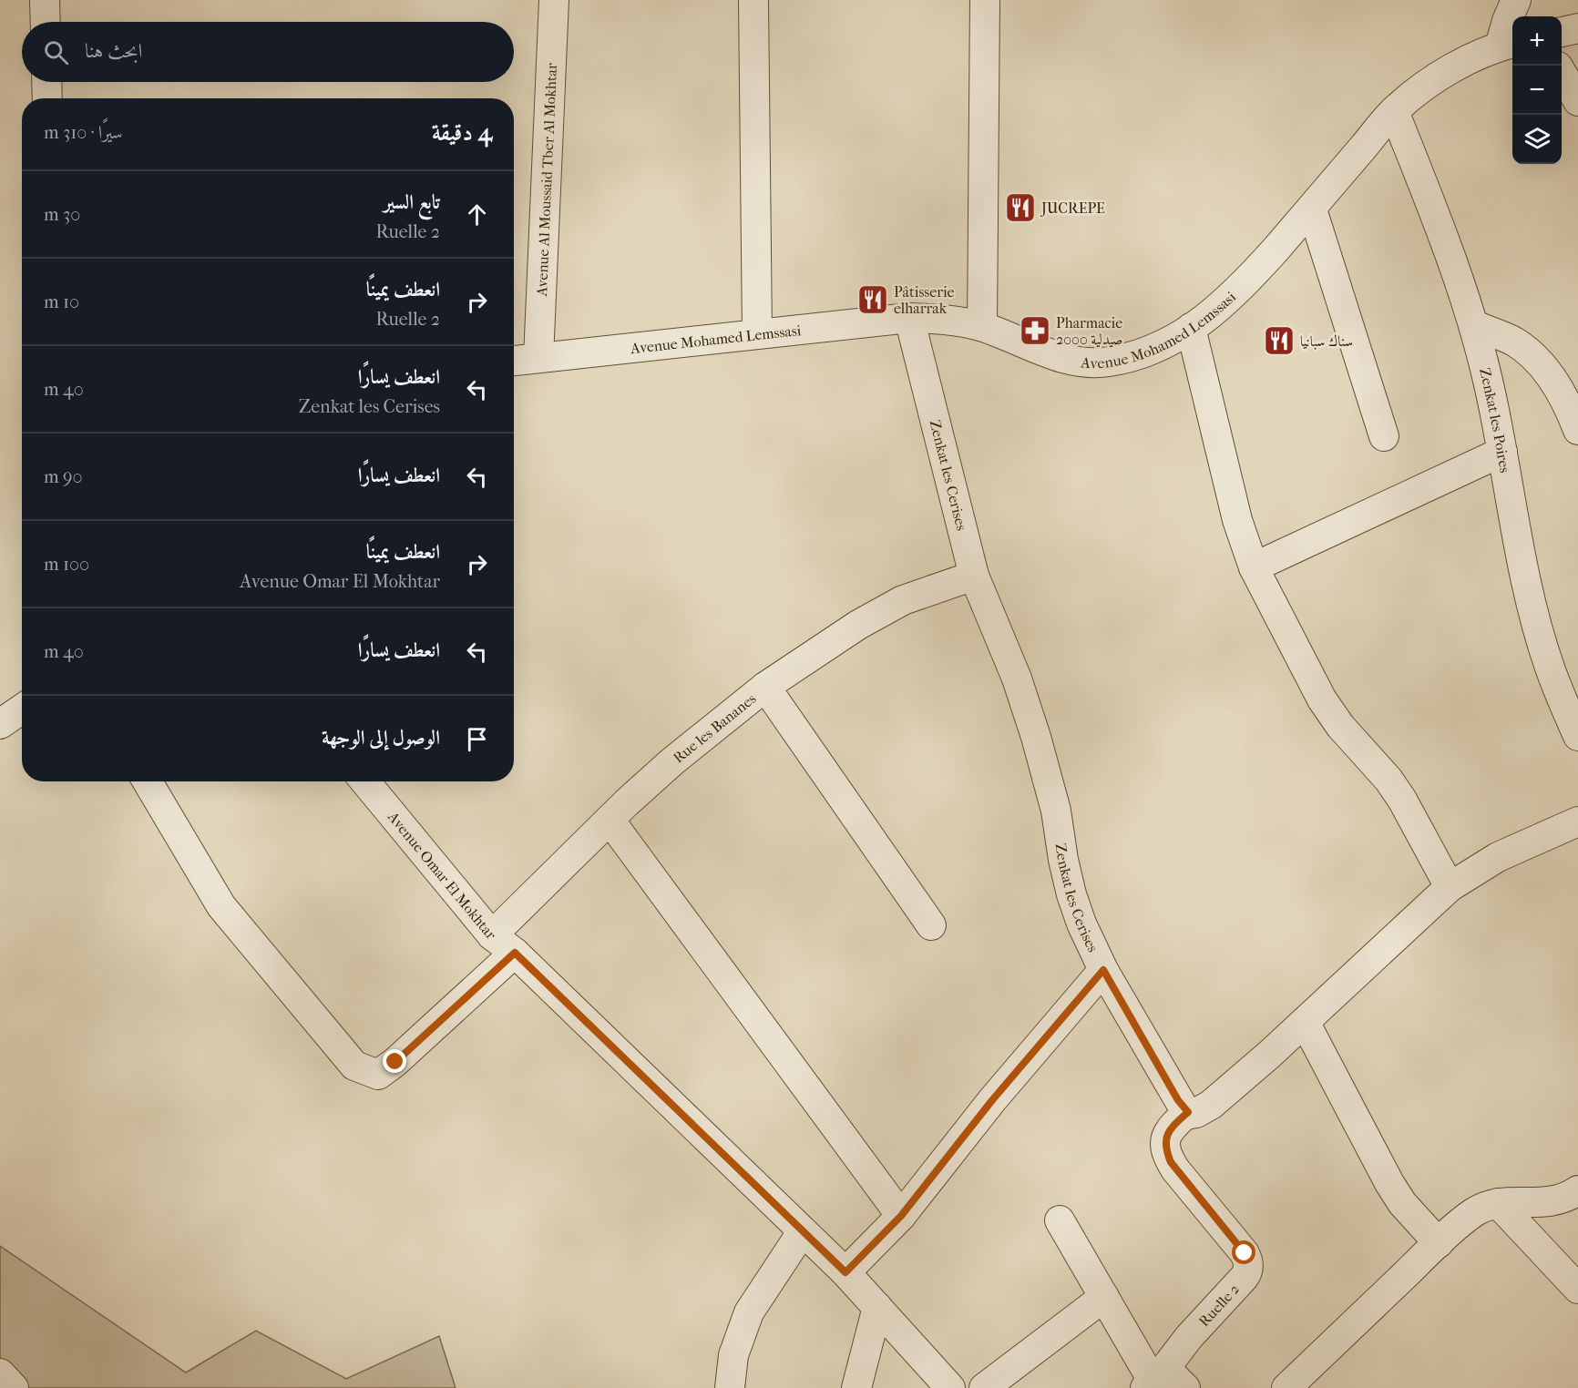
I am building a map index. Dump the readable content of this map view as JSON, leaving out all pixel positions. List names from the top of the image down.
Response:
{
  "streets": {
    "street": [
      "Avenue Al Moussaid Tber Al Mokhtar",
      "Avenue Mohamed Lemssasi",
      "Zenkat les Poires",
      "Zenkat les Cerises",
      "Rue les Bananes",
      "Avenue Omar El Mokhtar",
      "Ruelle 2"
    ]
  },
  "crossings": [
    ["Avenue Al Moussaid Tber Al Mokhtar", "Avenue Mohamed Lemssasi"],
    ["Avenue Mohamed Lemssasi", "Zenkat les Poires"],
    ["Avenue Mohamed Lemssasi", "Zenkat les Cerises"],
    ["Zenkat les Cerises", "Rue les Bananes"],
    ["Zenkat les Cerises", "Ruelle 2"],
    ["Rue les Bananes", "Avenue Omar El Mokhtar"]
  ],
  "places": {
    "restaurant": ["JUCREPE", "Pâtisserie elharrak", "سناك سبانيا"],
    "pharmacy": ["Pharmacie 2000 صيدلية"]
  },
  "page": {
    "map_buttons": ["+", "−"],
    "search": "ابحث هنا",
    "heading": ["4 دقيقة", "سيرًا · 310 m"],
    "list": [
      ["تابع السير", "Ruelle 2", "30 m"],
      ["انعطف يمينًا", "Ruelle 2", "10 m"],
      ["انعطف يسارًا", "Zenkat les Cerises", "40 m"],
      ["انعطف يسارًا", "90 m"],
      ["انعطف يمينًا", "Avenue Omar El Mokhtar", "100 m"],
      ["انعطف يسارًا", "40 m"],
      "الوصول إلى الوجهة"
    ]
  }
}
